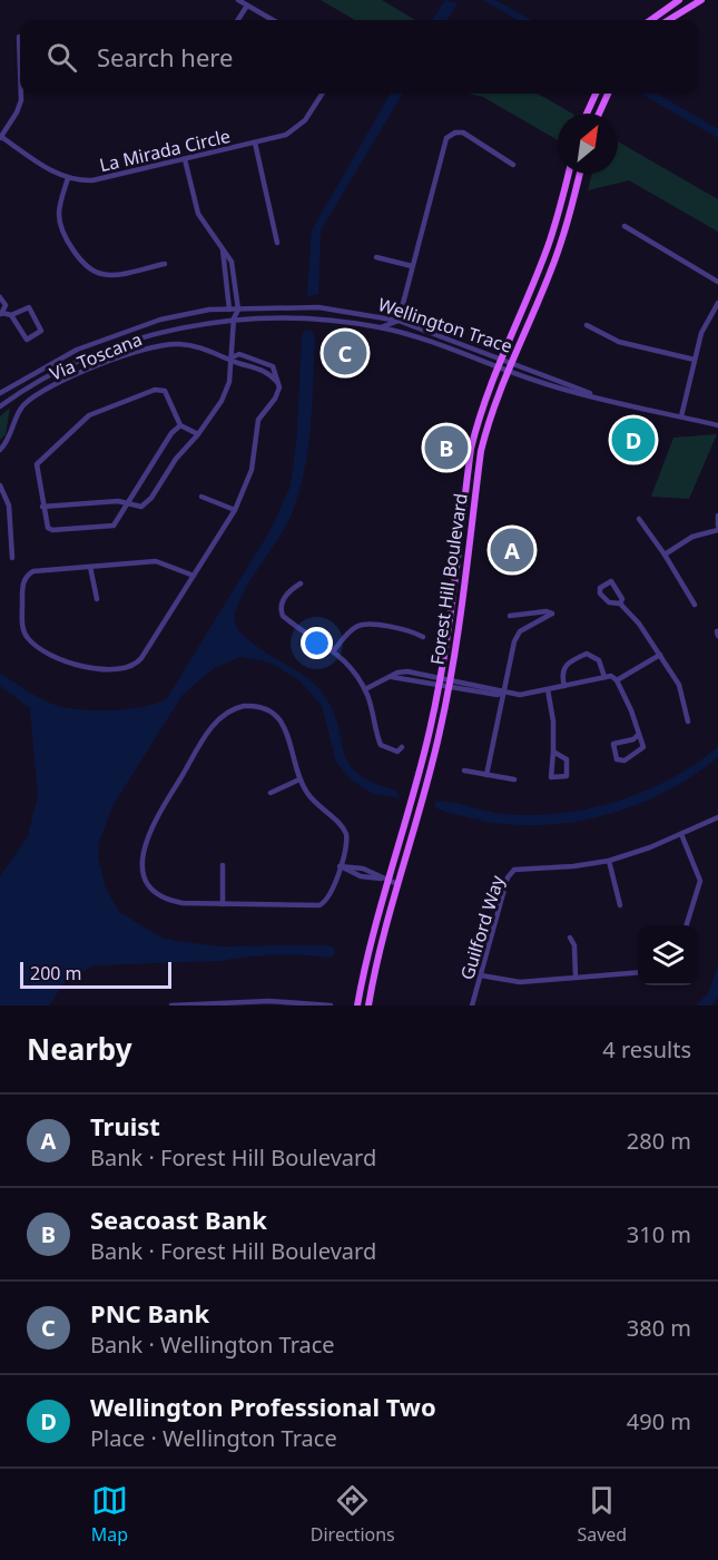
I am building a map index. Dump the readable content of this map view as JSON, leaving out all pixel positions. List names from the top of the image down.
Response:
{
  "streets": {
    "main road": ["Forest Hill Boulevard"],
    "street": [
      "La Mirada Circle",
      "Wellington Trace",
      "Via Toscana",
      "Guilford Way"
    ]
  },
  "crossings": [
    ["Wellington Trace", "Forest Hill Boulevard"]
  ],
  "scale_bar": "200 m",
  "north": "top right",
  "page": {
    "search": "Search here",
    "pins": [
      "C",
      "D",
      "B",
      "A"
    ],
    "scale": "200 m",
    "heading": ["Nearby", "4 results"],
    "list": [
      {
        "mark": "A",
        "name": "Truist",
        "note": "Bank · Forest Hill Boulevard",
        "value": "280 m"
      },
      {
        "mark": "B",
        "name": "Seacoast Bank",
        "note": "Bank · Forest Hill Boulevard",
        "value": "310 m"
      },
      {
        "mark": "C",
        "name": "PNC Bank",
        "note": "Bank · Wellington Trace",
        "value": "380 m"
      },
      {
        "mark": "D",
        "name": "Wellington Professional Two",
        "note": "Place · Wellington Trace",
        "value": "490 m"
      }
    ],
    "nav": ["Map", "Directions", "Saved"]
  }
}
